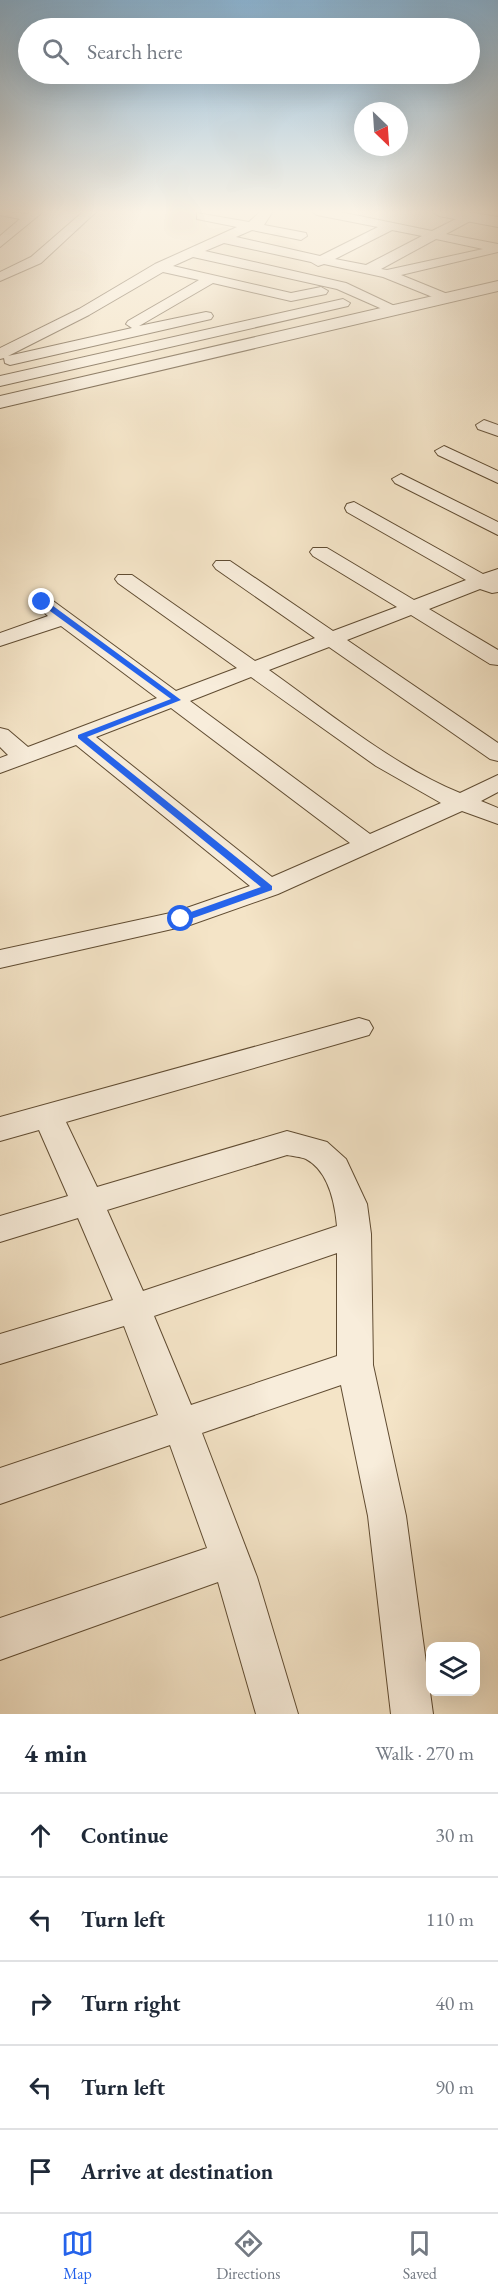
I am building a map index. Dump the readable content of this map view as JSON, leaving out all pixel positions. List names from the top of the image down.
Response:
{
  "north": "bottom right",
  "page": {
    "search": "Search here",
    "heading": ["4 min", "Walk · 270 m"],
    "list": [
      ["Continue", "30 m"],
      ["Turn left", "110 m"],
      ["Turn right", "40 m"],
      ["Turn left", "90 m"],
      "Arrive at destination"
    ],
    "nav": ["Map", "Directions", "Saved"]
  }
}
